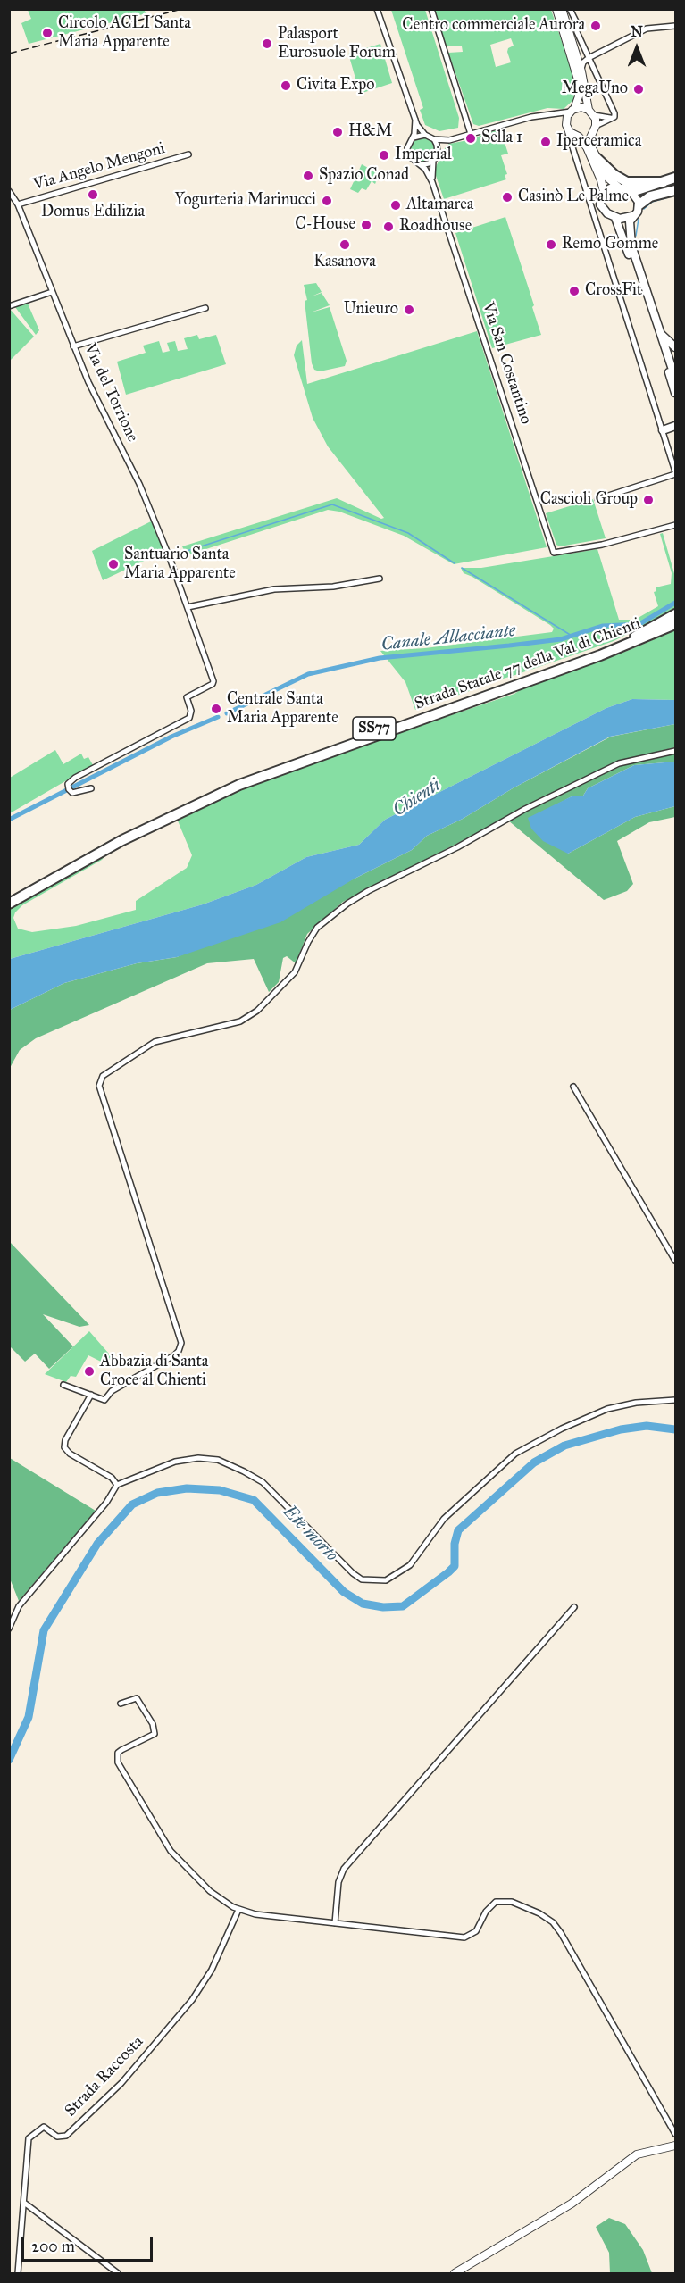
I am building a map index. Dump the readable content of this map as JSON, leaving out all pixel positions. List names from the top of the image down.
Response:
{
  "streets": {
    "highway": ["Strada Statale 77 della Val di Chienti", "SS77"],
    "street": [
      "Via Angelo Mengoni",
      "Via San Costantino",
      "Via del Torrione",
      "Strada Raccosta"
    ]
  },
  "crossings": [
    ["Via Angelo Mengoni", "Via del Torrione"]
  ],
  "water": ["Canale Allacciante", "Chienti", "Ete morto"],
  "places": [
    "Centro commerciale Aurora",
    "Circolo ACLI Santa Maria Apparente",
    "Palasport Eurosuole Forum",
    "Civita Expo",
    "MegaUno",
    "H&M",
    "Sella 1",
    "Iperceramica",
    "Imperial",
    "Spazio Conad",
    "Domus Edilizia",
    "Casinò Le Palme",
    "Yogurteria Marinucci",
    "Altamarea",
    "C-House",
    "Roadhouse",
    "Kasanova",
    "Remo Gomme",
    "CrossFit",
    "Unieuro",
    "Cascioli Group",
    "Santuario Santa Maria Apparente",
    "Centrale Santa Maria Apparente",
    "Abbazia di Santa Croce al Chienti"
  ],
  "scale_bar": "200 m",
  "north": "top"
}
